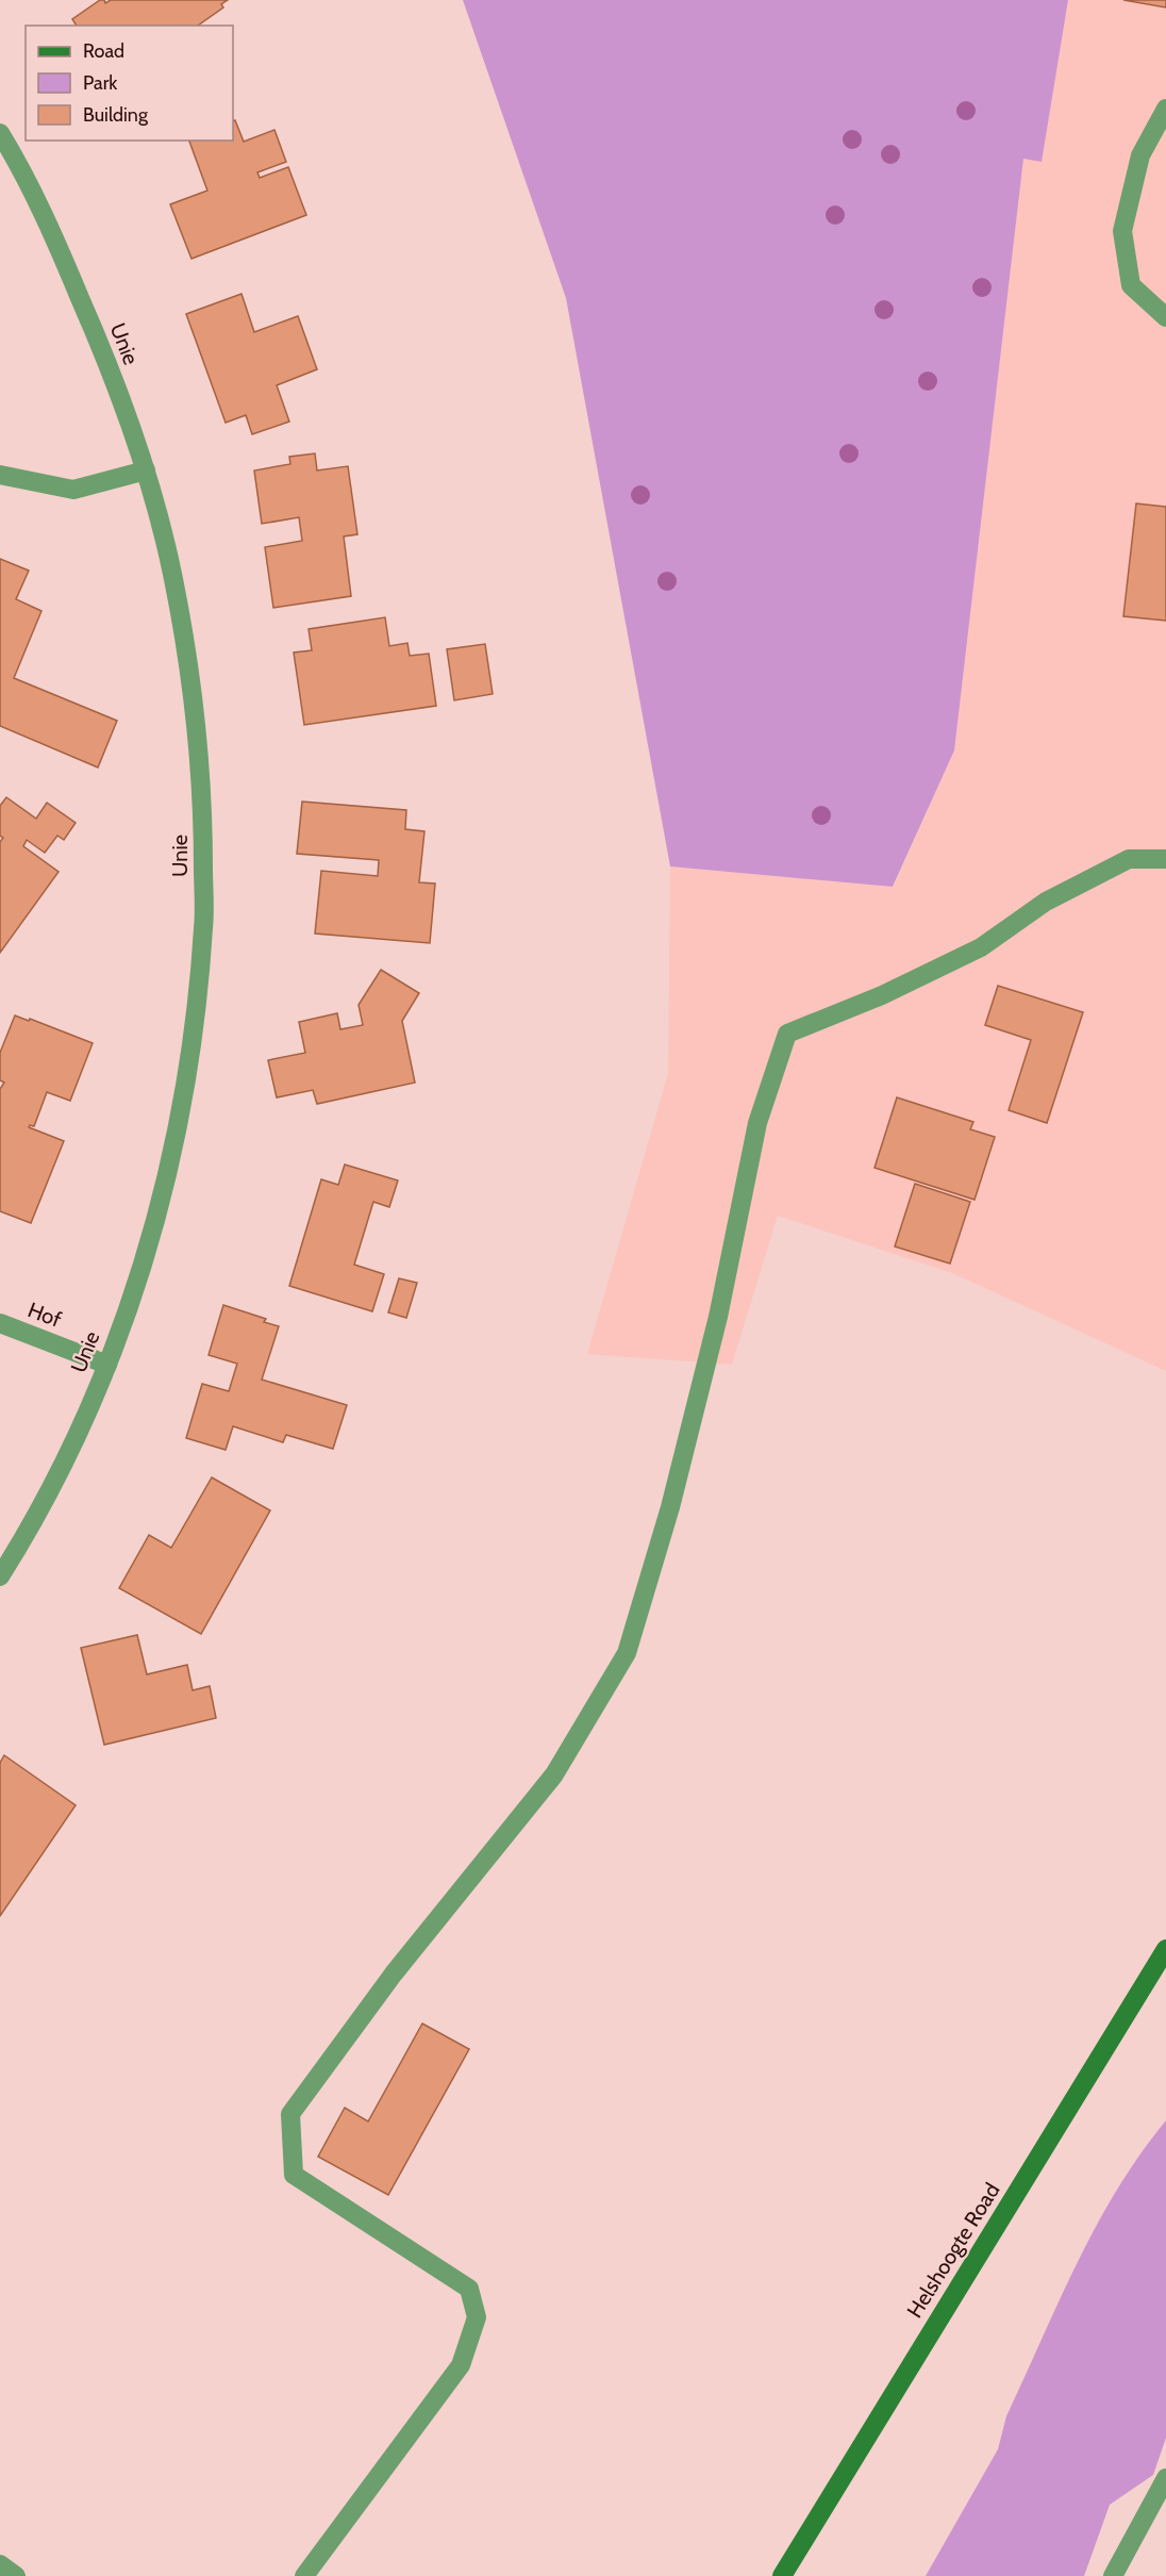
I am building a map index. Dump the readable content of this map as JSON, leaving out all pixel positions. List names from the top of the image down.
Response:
{
  "streets": {
    "main road": ["Helshoogte Road"],
    "street": ["Unie", "Hof"]
  },
  "crossings": [
    ["Unie", "Hof"]
  ],
  "legend": ["Road", "Park", "Building"]
}
